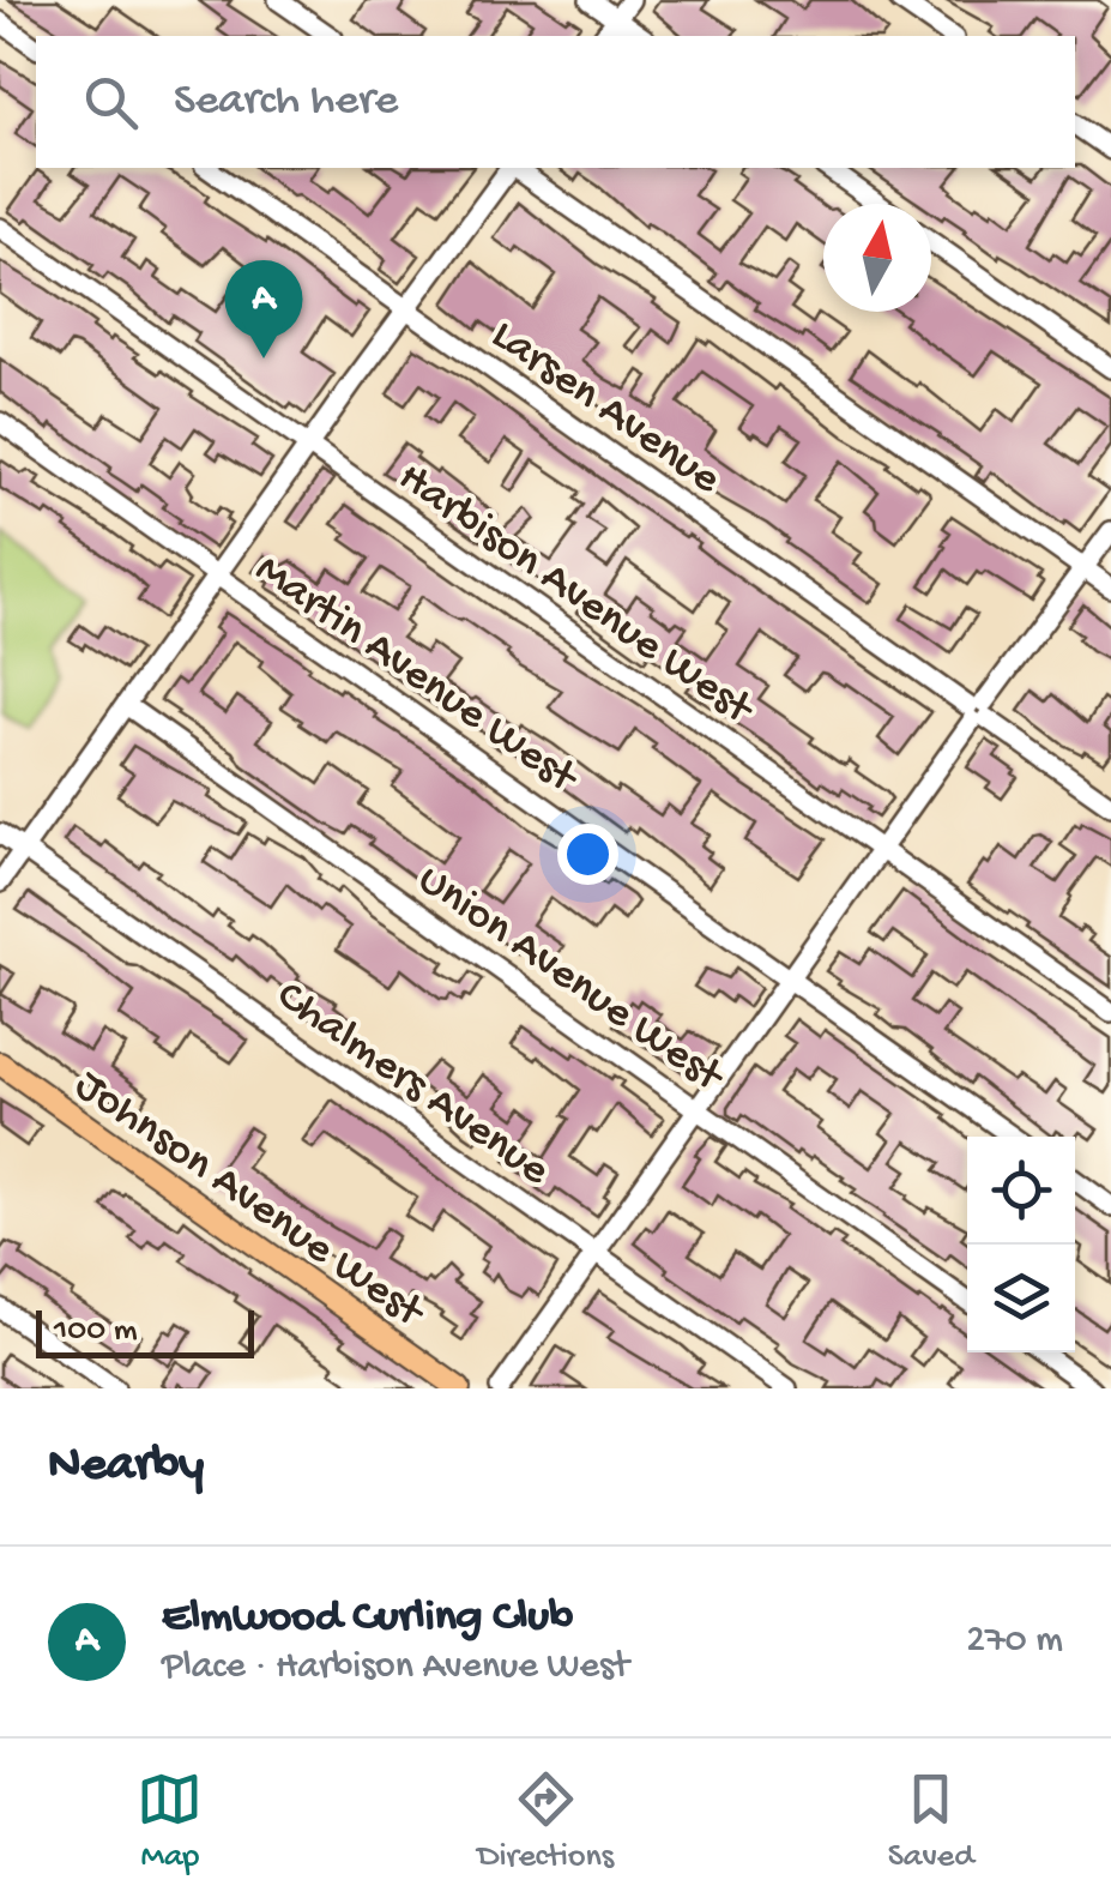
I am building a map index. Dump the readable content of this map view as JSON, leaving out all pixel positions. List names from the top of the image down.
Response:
{
  "streets": {
    "main road": ["Johnson Avenue West"],
    "street": [
      "Larsen Avenue",
      "Harbison Avenue West",
      "Martin Avenue West",
      "Union Avenue West",
      "Chalmers Avenue"
    ]
  },
  "scale_bar": "100 m",
  "north": "top",
  "page": {
    "search": "Search here",
    "pins": "A",
    "scale": "100 m",
    "heading": "Nearby",
    "list": [
      {
        "mark": "A",
        "name": "Elmwood Curling Club",
        "note": "Place · Harbison Avenue West",
        "value": "270 m"
      }
    ],
    "nav": ["Map", "Directions", "Saved"]
  }
}
